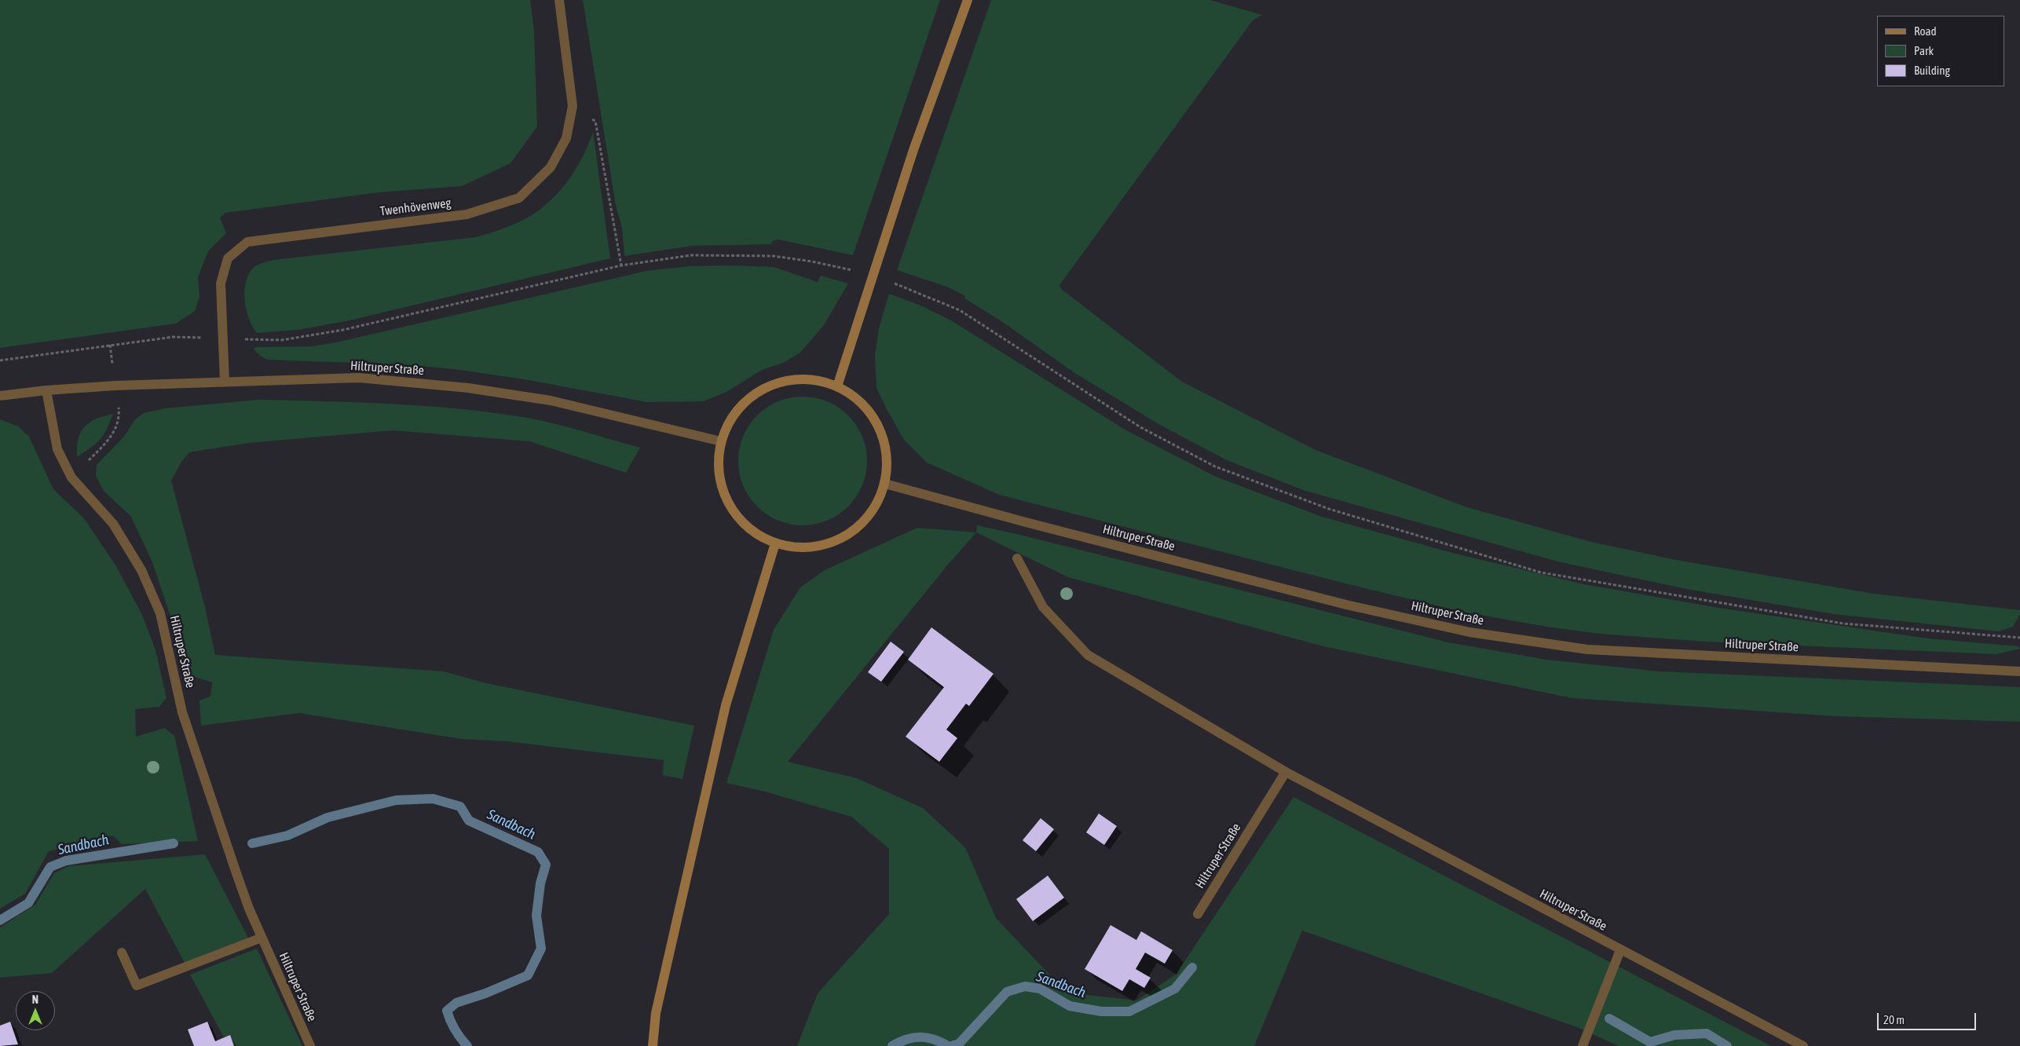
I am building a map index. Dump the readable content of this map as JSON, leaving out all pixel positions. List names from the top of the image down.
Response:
{
  "streets": {
    "street": ["Twenhövenweg", "Hiltruper Straße"]
  },
  "crossings": [
    ["Twenhövenweg", "Hiltruper Straße"]
  ],
  "water": ["Sandbach"],
  "legend": ["Road", "Park", "Building"],
  "scale_bar": "20 m",
  "north": "top"
}
